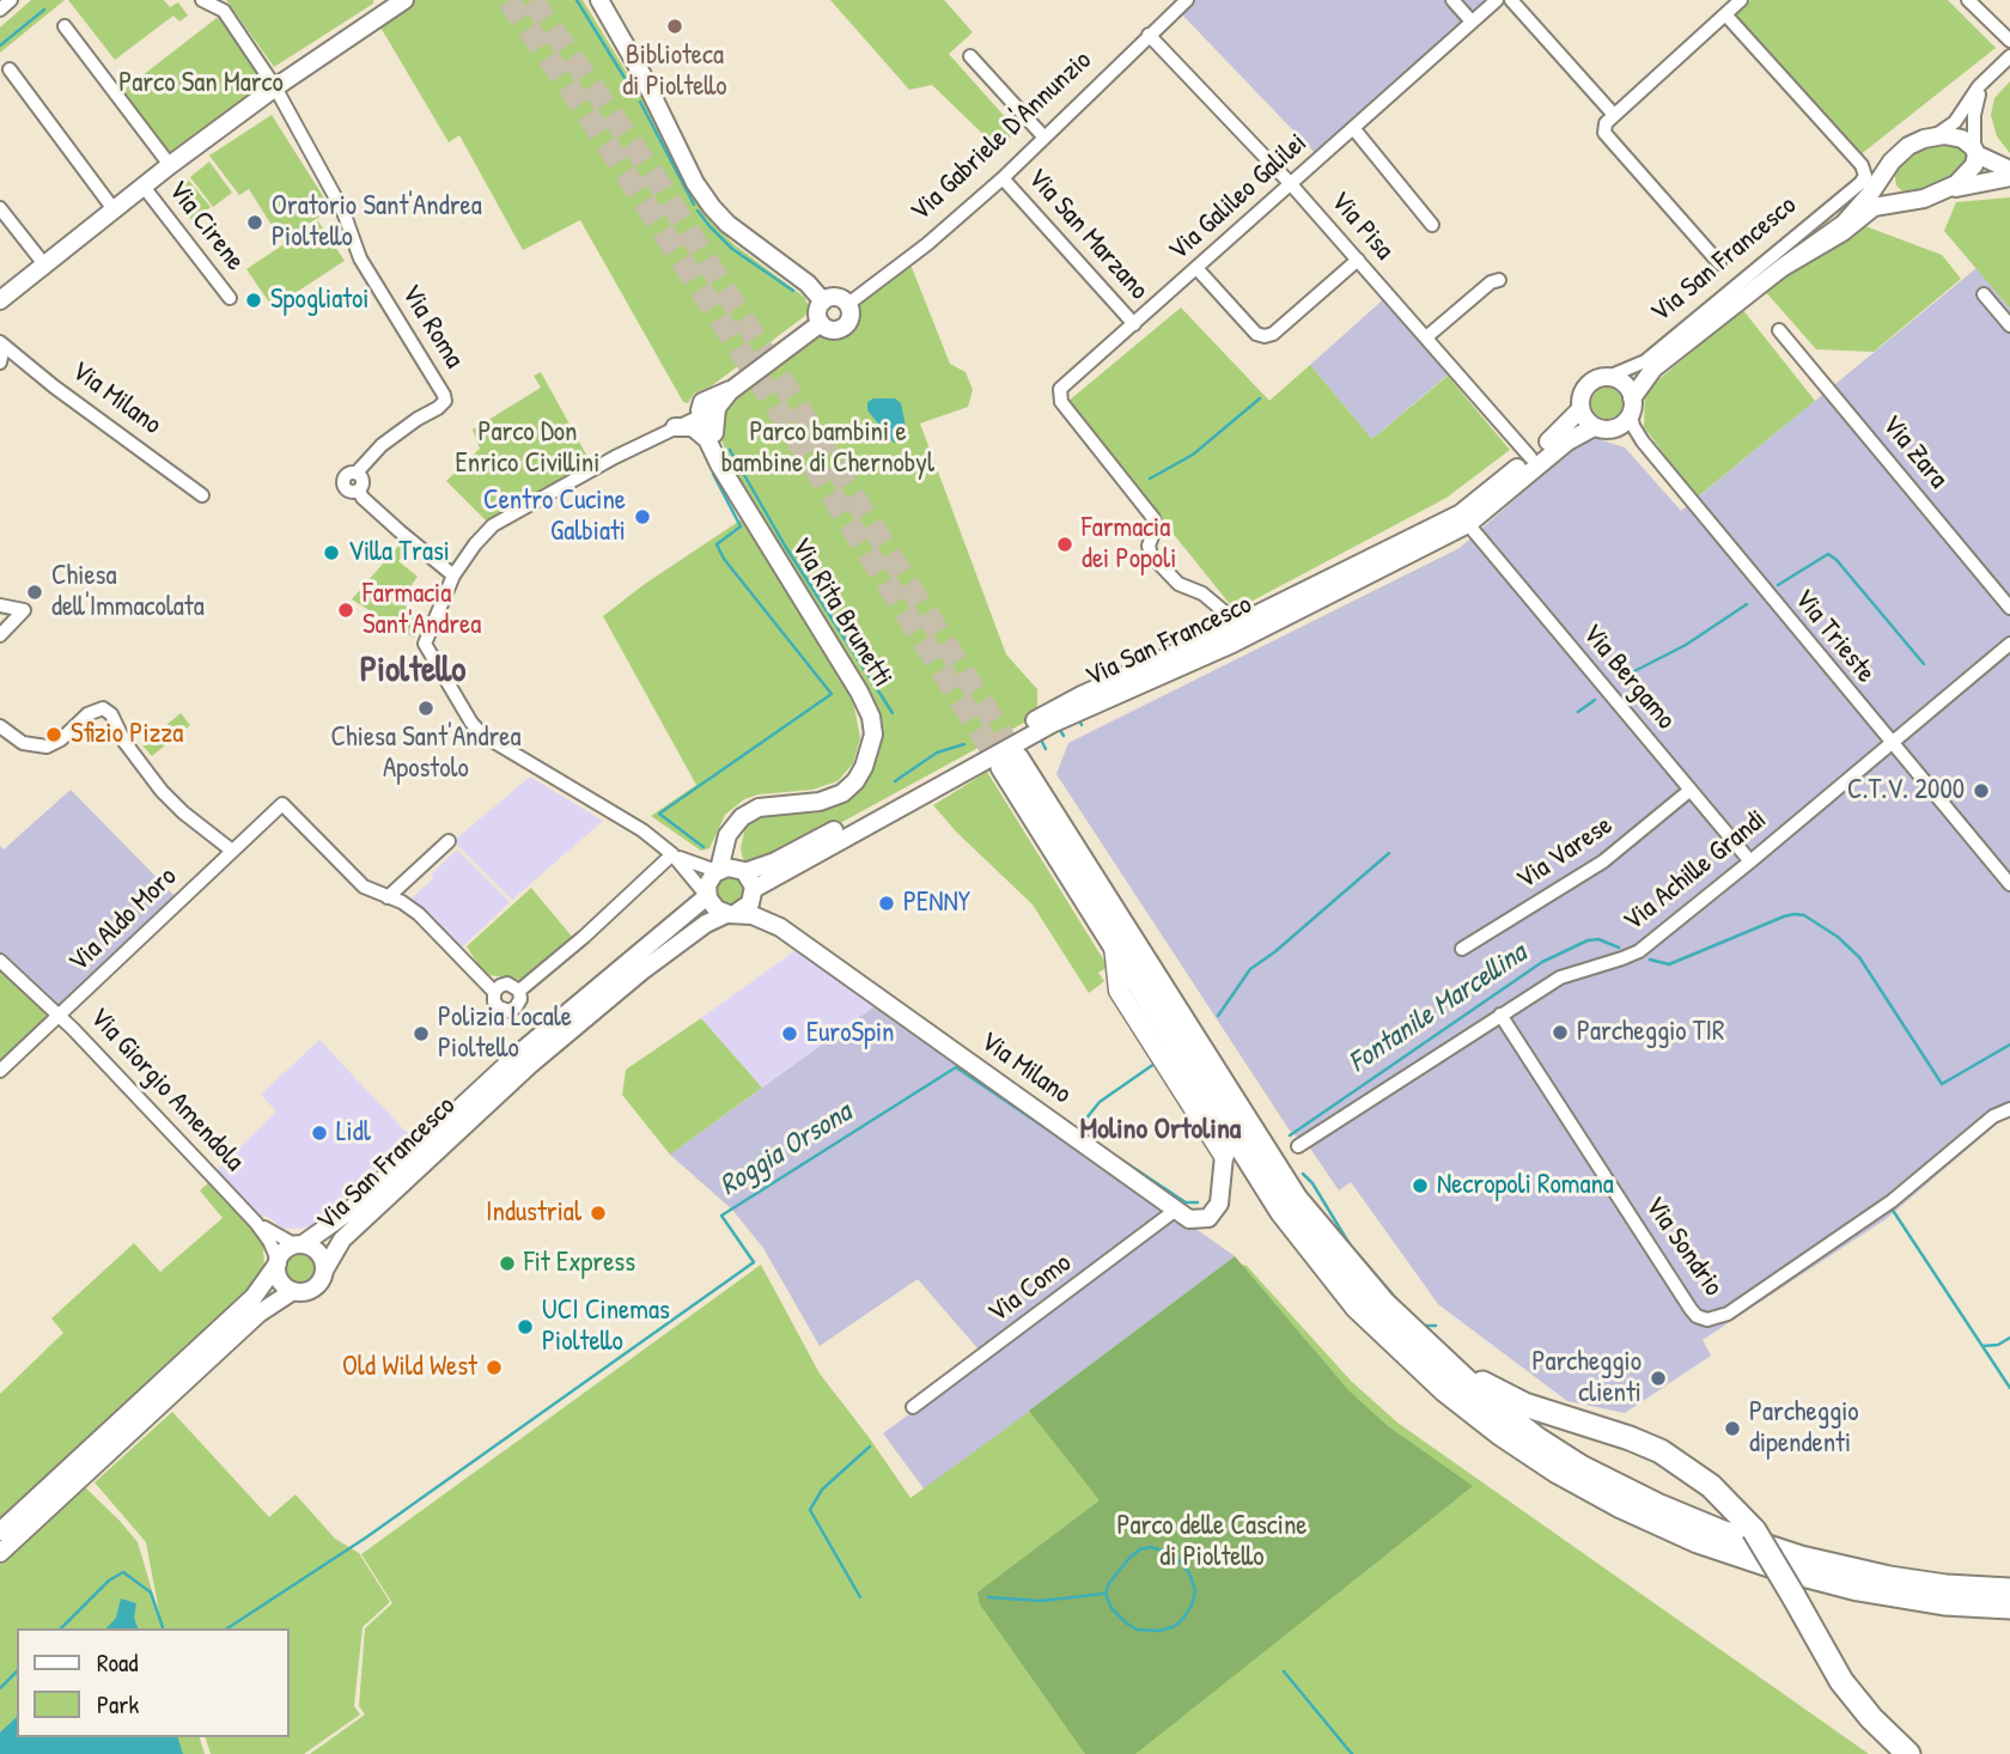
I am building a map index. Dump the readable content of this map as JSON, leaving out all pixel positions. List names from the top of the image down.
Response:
{
  "streets": {
    "street": [
      "Via Gabriele D'Annunzio",
      "Via Galileo Galilei",
      "Via Cirene",
      "Via Pisa",
      "Via San Marzano",
      "Via San Francesco",
      "Via Roma",
      "Via Milano",
      "Via Zara",
      "Via Rita Brunetti",
      "Via Trieste",
      "Via Bergamo",
      "Via Varese",
      "Via Achille Grandi",
      "Via Aldo Moro",
      "Via Giorgio Amendola",
      "Via Sondrio",
      "Via Como"
    ]
  },
  "crossings": [
    ["Via Gabriele D'Annunzio", "Via Pisa"],
    ["Via Gabriele D'Annunzio", "Via San Marzano"],
    ["Via Gabriele D'Annunzio", "Via Rita Brunetti"],
    ["Via Galileo Galilei", "Via Pisa"],
    ["Via Galileo Galilei", "Via San Marzano"],
    ["Via Pisa", "Via San Francesco"],
    ["Via San Francesco", "Via Milano"],
    ["Via San Francesco", "Via Trieste"],
    ["Via San Francesco", "Via Bergamo"],
    ["Via San Francesco", "Via Giorgio Amendola"],
    ["Via Milano", "Via Como"],
    ["Via Trieste", "Via Achille Grandi"],
    ["Via Bergamo", "Via Varese"],
    ["Via Bergamo", "Via Achille Grandi"],
    ["Via Achille Grandi", "Via Sondrio"],
    ["Via Aldo Moro", "Via Giorgio Amendola"]
  ],
  "districts": ["Pioltello", "Molino Ortolina"],
  "water": ["Fontanile Marcellina", "Roggia Orsona"],
  "parks": [
    "Parco San Marco",
    "Parco Don Enrico Civillini",
    "Parco bambini e bambine di Chernobyl",
    "Parco delle Cascine di Pioltello"
  ],
  "places": [
    "Biblioteca di Pioltello",
    "Oratorio Sant'Andrea Pioltello",
    "Spogliatoi",
    "Centro Cucine Galbiati",
    "Farmacia dei Popoli",
    "Villa Trasi",
    "Chiesa dell'Immacolata",
    "Farmacia Sant'Andrea",
    "Chiesa Sant'Andrea Apostolo",
    "Sfizio Pizza",
    "C.T.V. 2000",
    "PENNY",
    "Parcheggio TIR",
    "Polizia Locale Pioltello",
    "EuroSpin",
    "Lidl",
    "Necropoli Romana",
    "Industrial",
    "Fit Express",
    "UCI Cinemas Pioltello",
    "Old Wild West",
    "Parcheggio clienti",
    "Parcheggio dipendenti"
  ],
  "legend": ["Road", "Park"]
}
